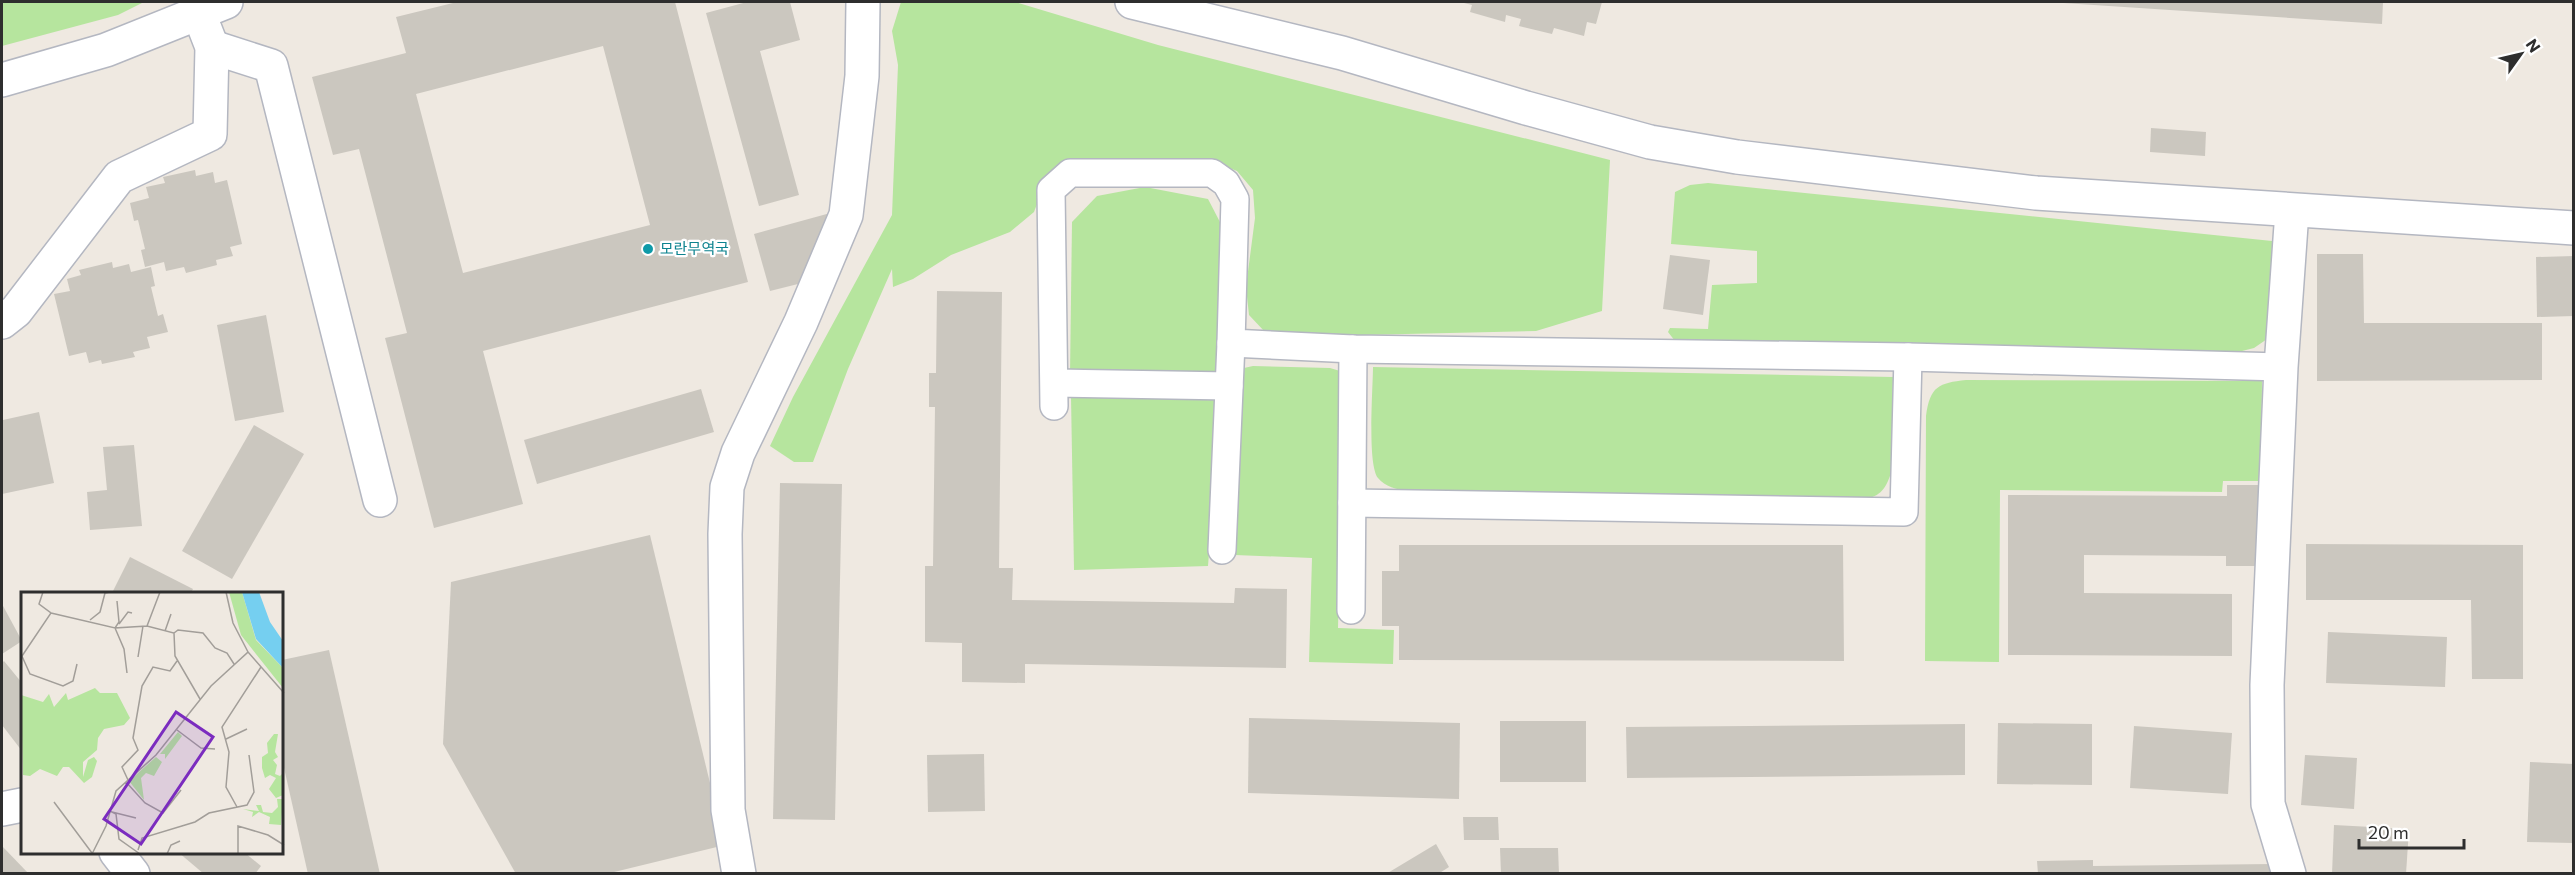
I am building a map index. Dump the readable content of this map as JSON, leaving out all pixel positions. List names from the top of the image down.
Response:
{
  "places": ["모란무역국"],
  "scale_bar": "20 m",
  "north": "top right"
}
